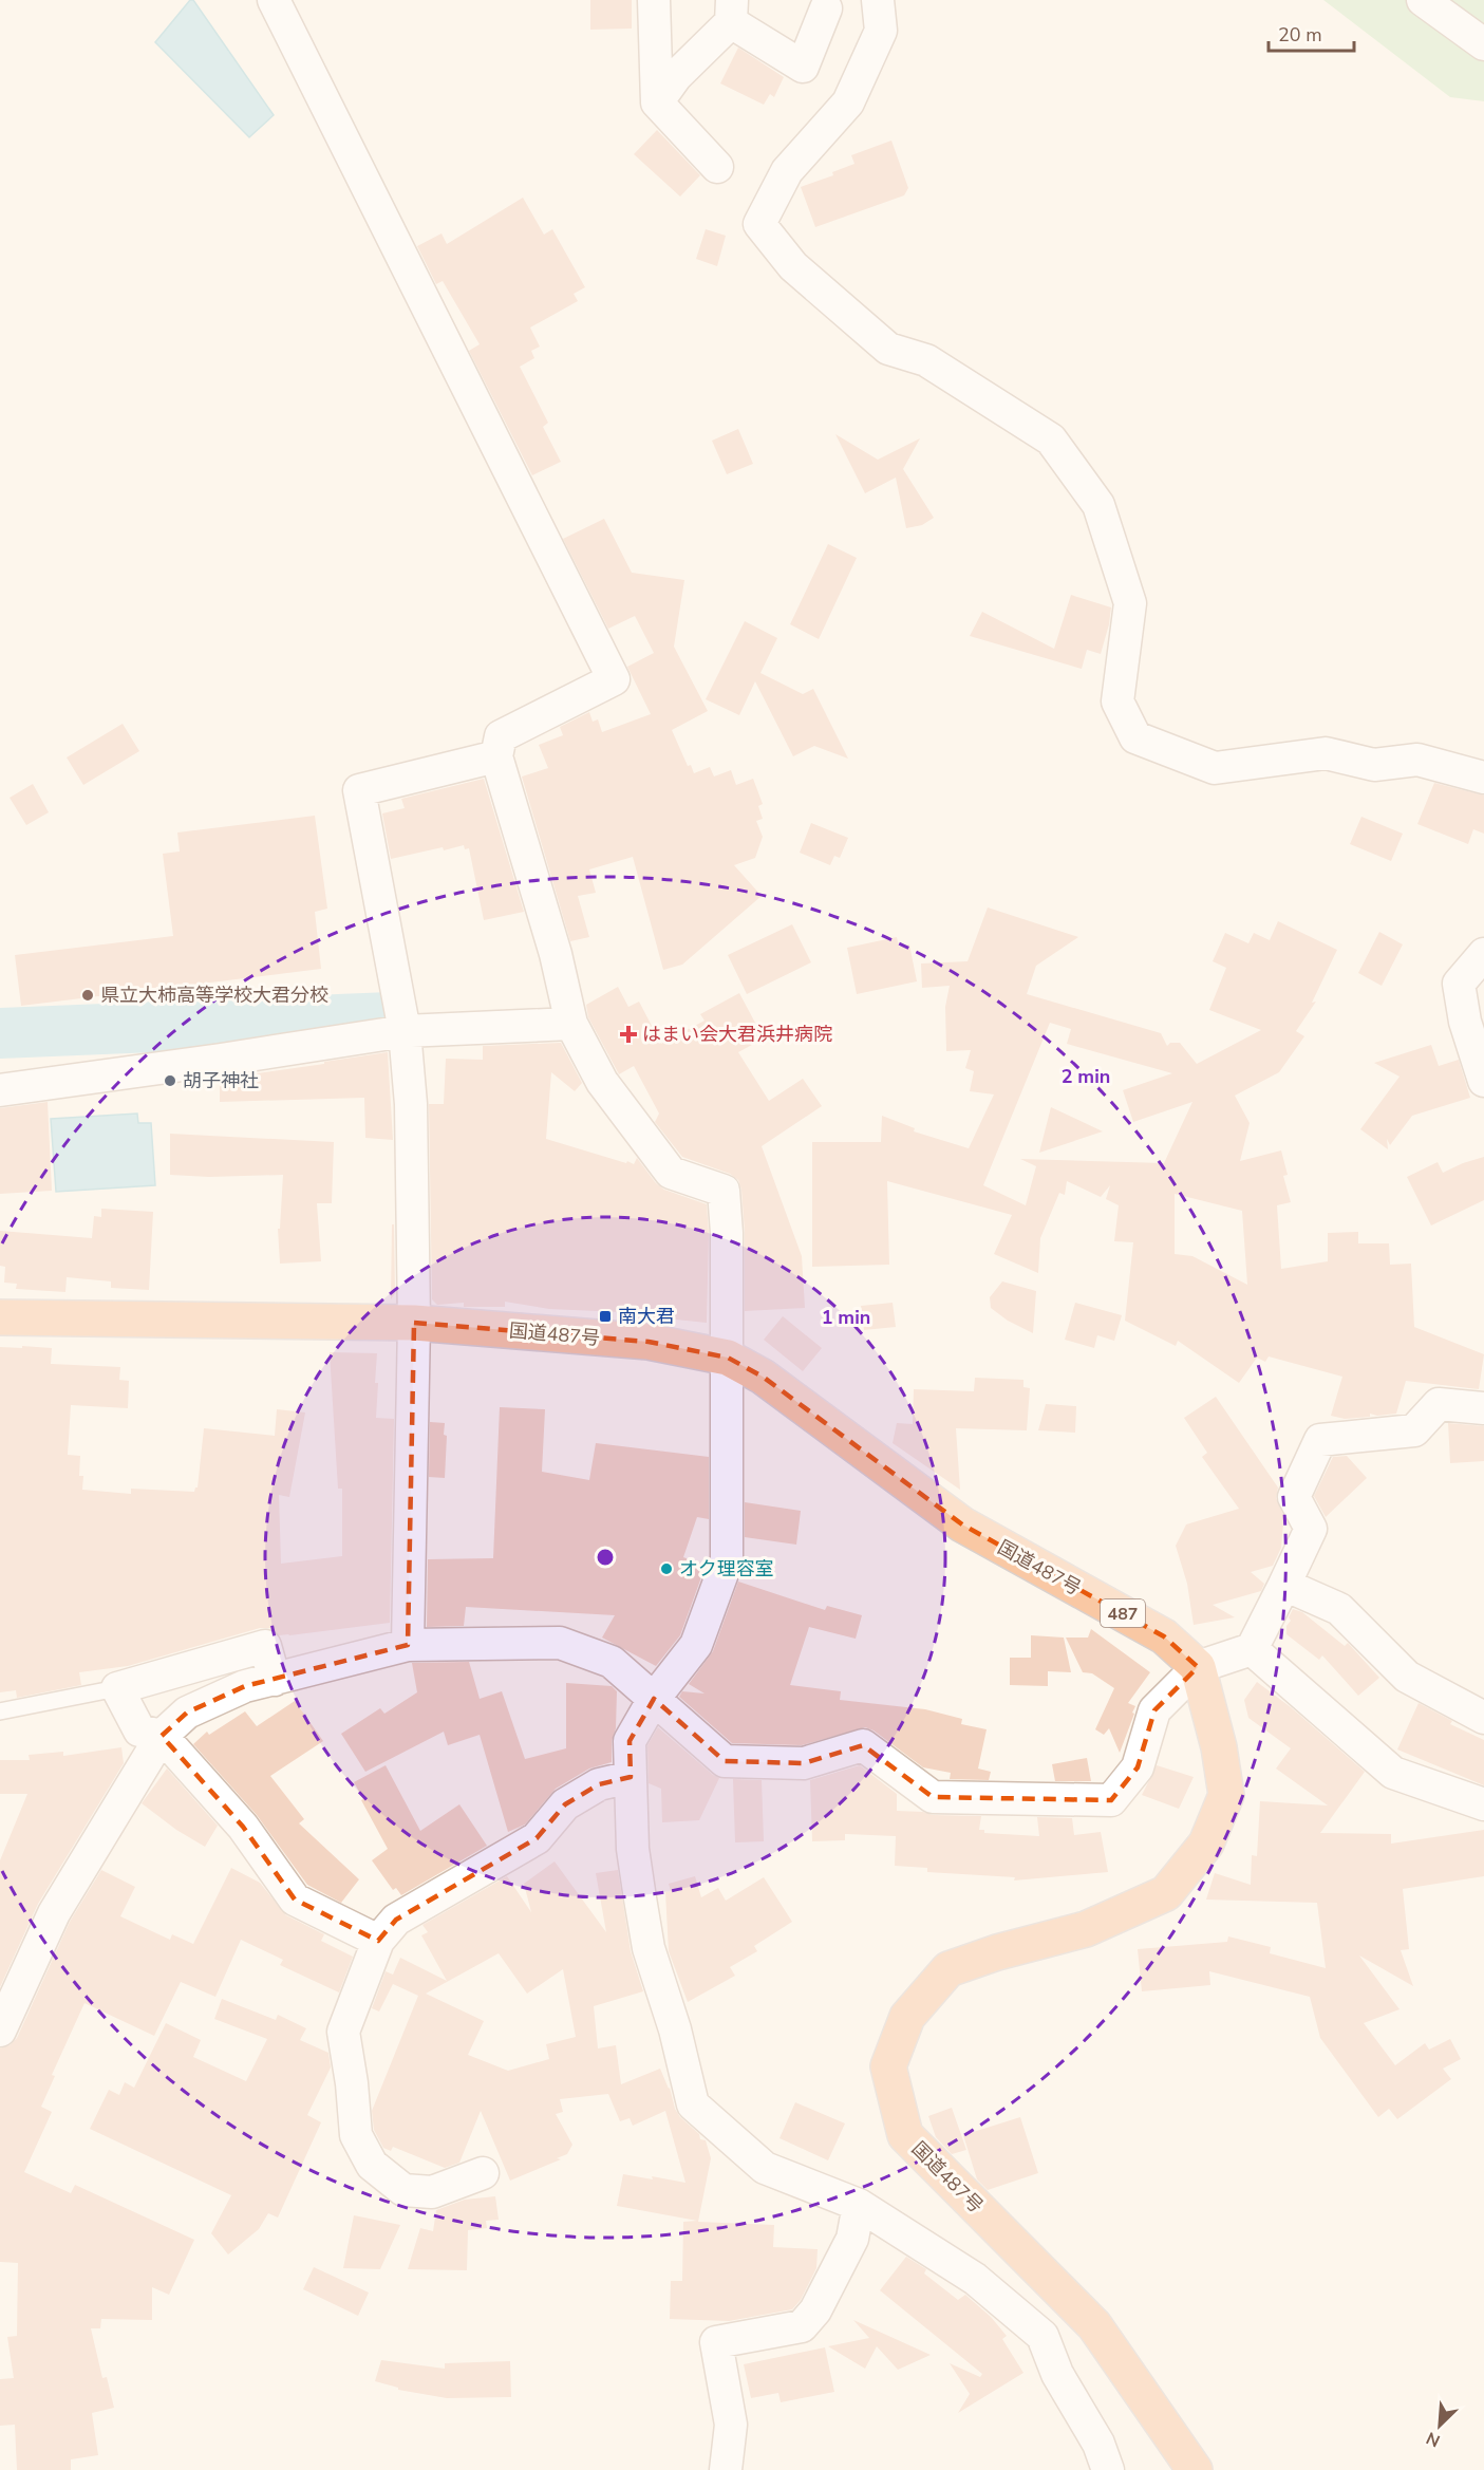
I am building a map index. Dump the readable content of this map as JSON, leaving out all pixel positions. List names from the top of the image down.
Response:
{
  "streets": {
    "highway": ["国道487号", "487"]
  },
  "places": {
    "other": ["県立大柿高等学校大君分校", "胡子神社", "オク理容室"],
    "health": ["はまい会大君浜井病院"],
    "transit": ["南大君"]
  },
  "scale_bar": "20 m",
  "north": "bottom left",
  "rings": ["2 min", "1 min"]
}
